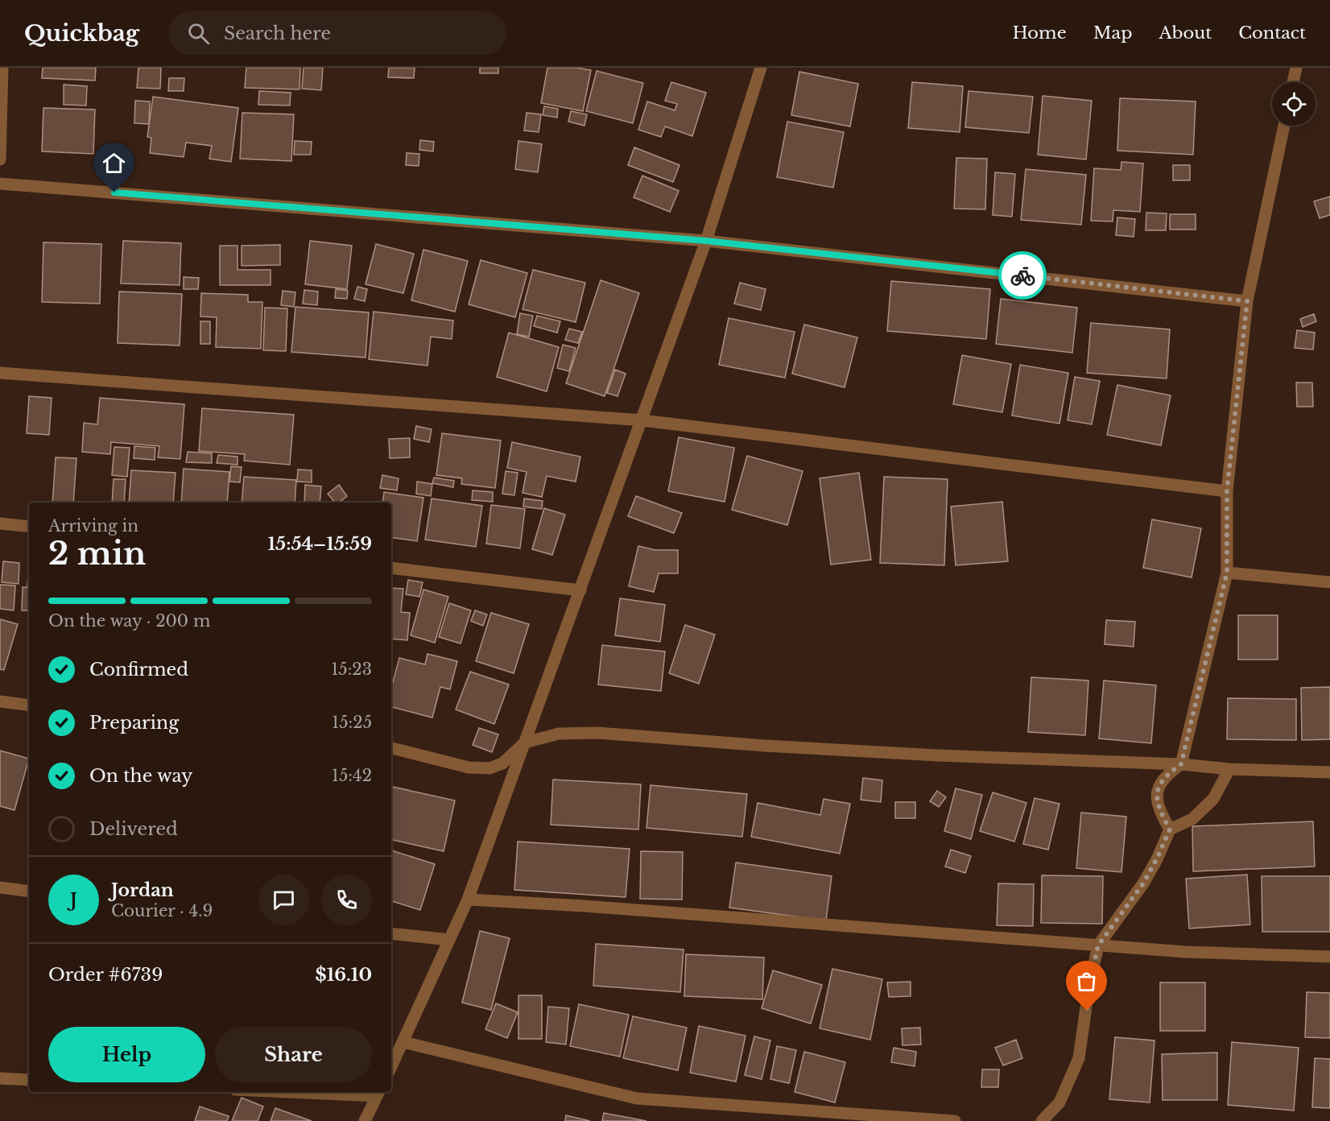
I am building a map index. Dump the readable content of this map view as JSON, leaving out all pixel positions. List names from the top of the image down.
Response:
{
  "page": {
    "header": "Quickbag",
    "search": "Search here",
    "nav": [
      "Home",
      "Map",
      "About",
      "Contact"
    ],
    "heading": ["2 min", "Arriving in", "15:54–15:59"],
    "panel": [
      "Jordan",
      "Courier · 4.9",
      "Order #6739",
      "$16.10"
    ],
    "bar": "On the way · 200 m",
    "list": [
      ["Confirmed", "15:23"],
      ["Preparing", "15:25"],
      ["On the way", "15:42"],
      "Delivered"
    ],
    "round": "J",
    "buttons": ["Help", "Share"]
  }
}
